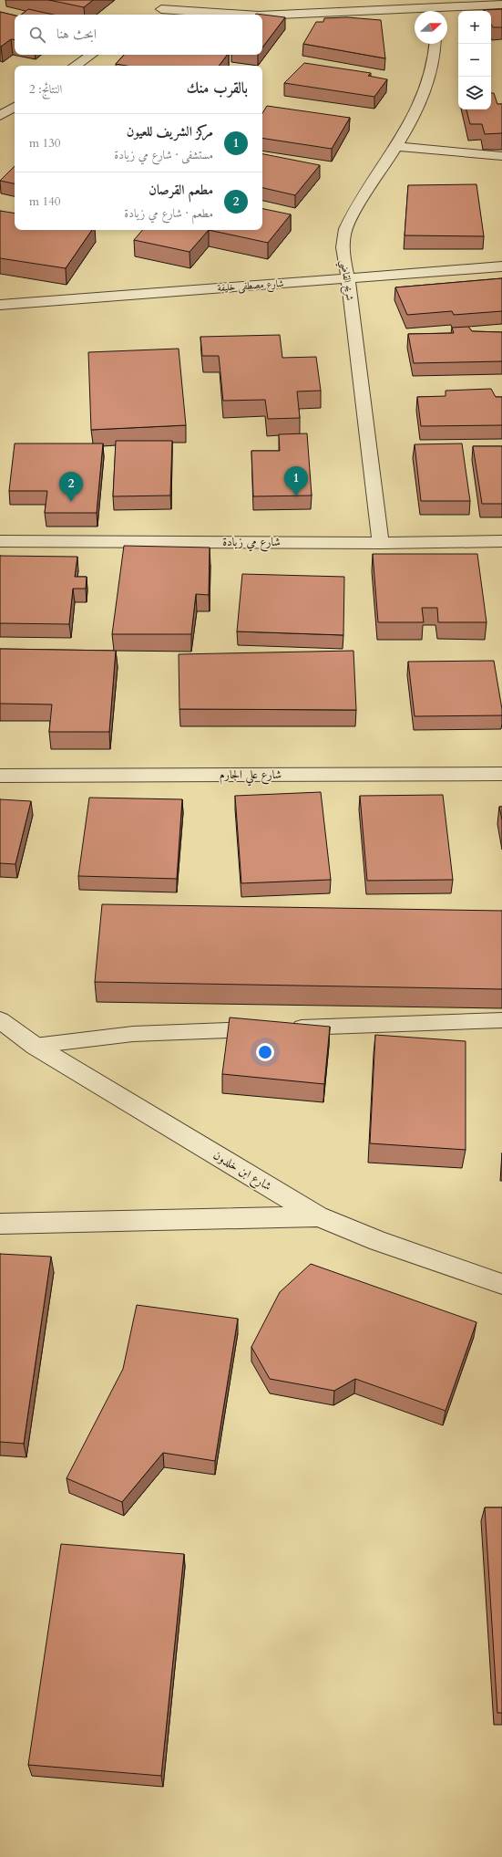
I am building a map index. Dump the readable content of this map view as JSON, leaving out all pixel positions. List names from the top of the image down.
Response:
{
  "streets": {
    "street": [
      "شريح القاضي",
      "شارع مصطفى خليفة",
      "شارع مي زيادة",
      "شارع علي الجارم",
      "شارع ابن خلدون"
    ]
  },
  "crossings": [
    ["شريح القاضي", "شارع مصطفى خليفة"],
    ["شريح القاضي", "شارع مي زيادة"]
  ],
  "north": "right",
  "page": {
    "map_buttons": ["+", "−"],
    "search": "ابحث هنا",
    "heading": ["بالقرب منك", "النتائج: 2"],
    "list": [
      {
        "mark": "1",
        "name": "مركز الشريف للعيون",
        "note": "مستشفى · شارع مي زيادة",
        "value": "130 m"
      },
      {
        "mark": "2",
        "name": "مطعم القرصان",
        "note": "مطعم · شارع مي زيادة",
        "value": "140 m"
      }
    ],
    "pins": ["1", "2"]
  }
}
